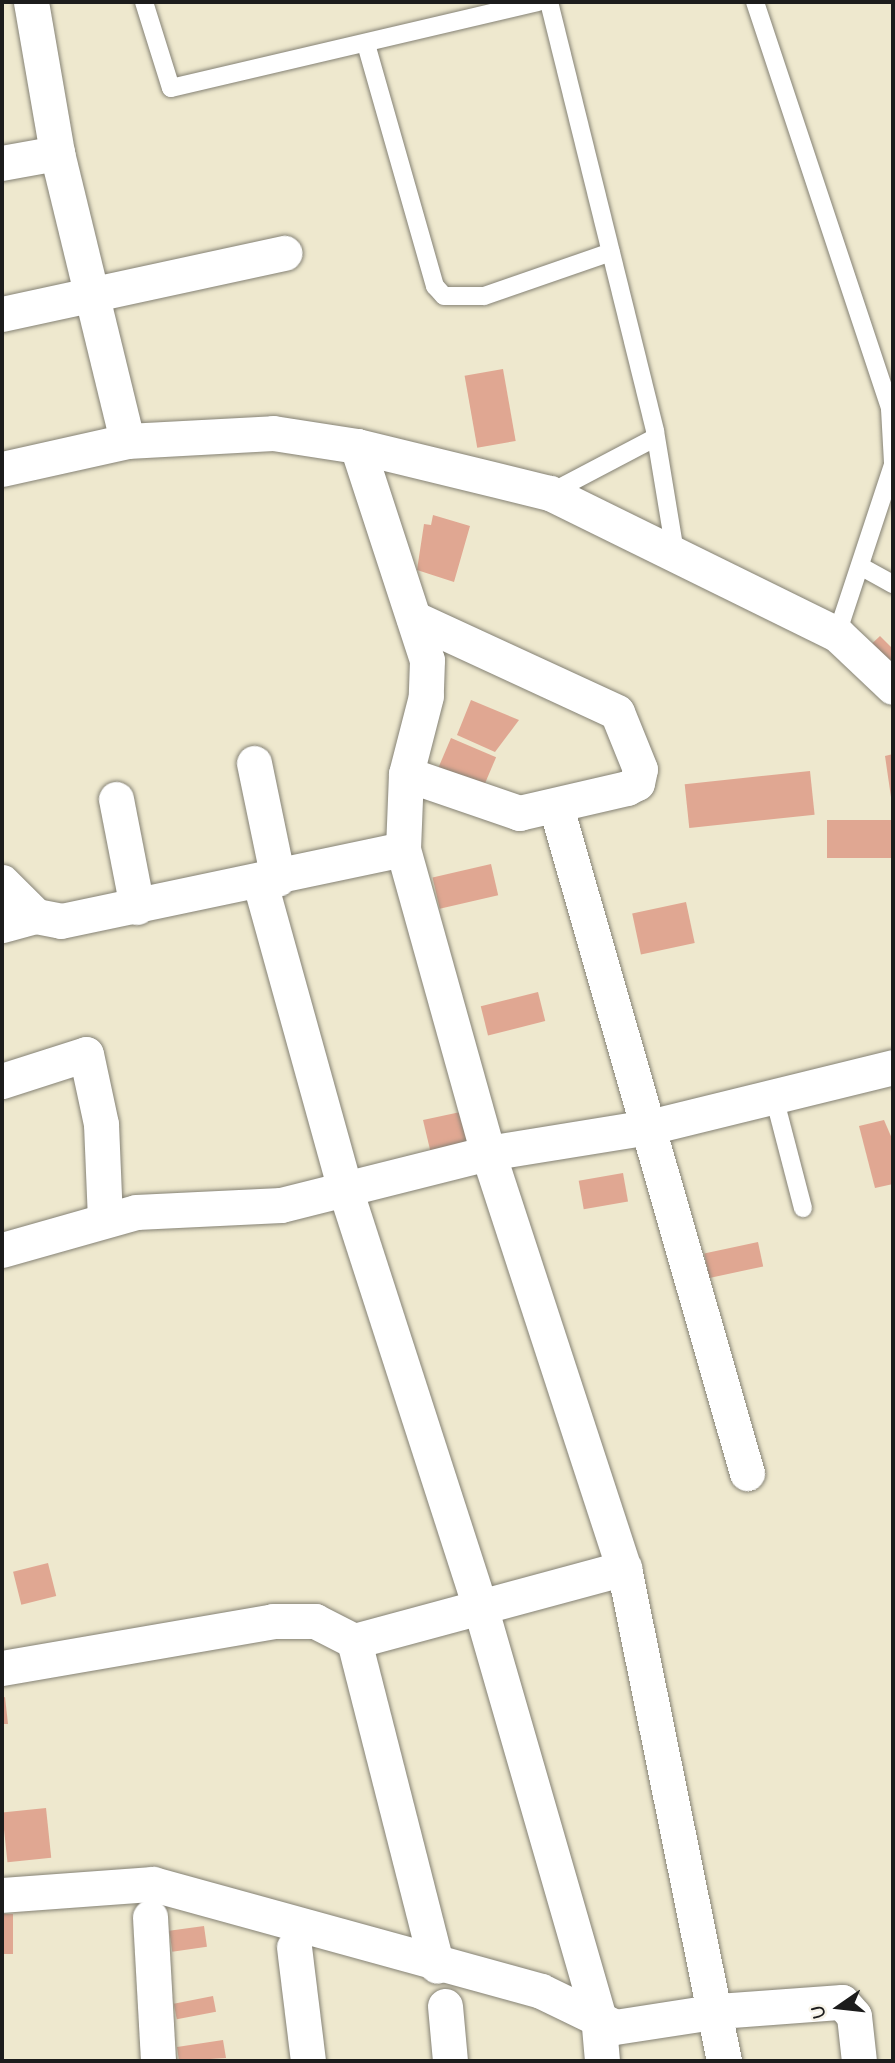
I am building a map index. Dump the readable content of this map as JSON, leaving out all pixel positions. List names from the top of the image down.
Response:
{
  "north": "left"
}
